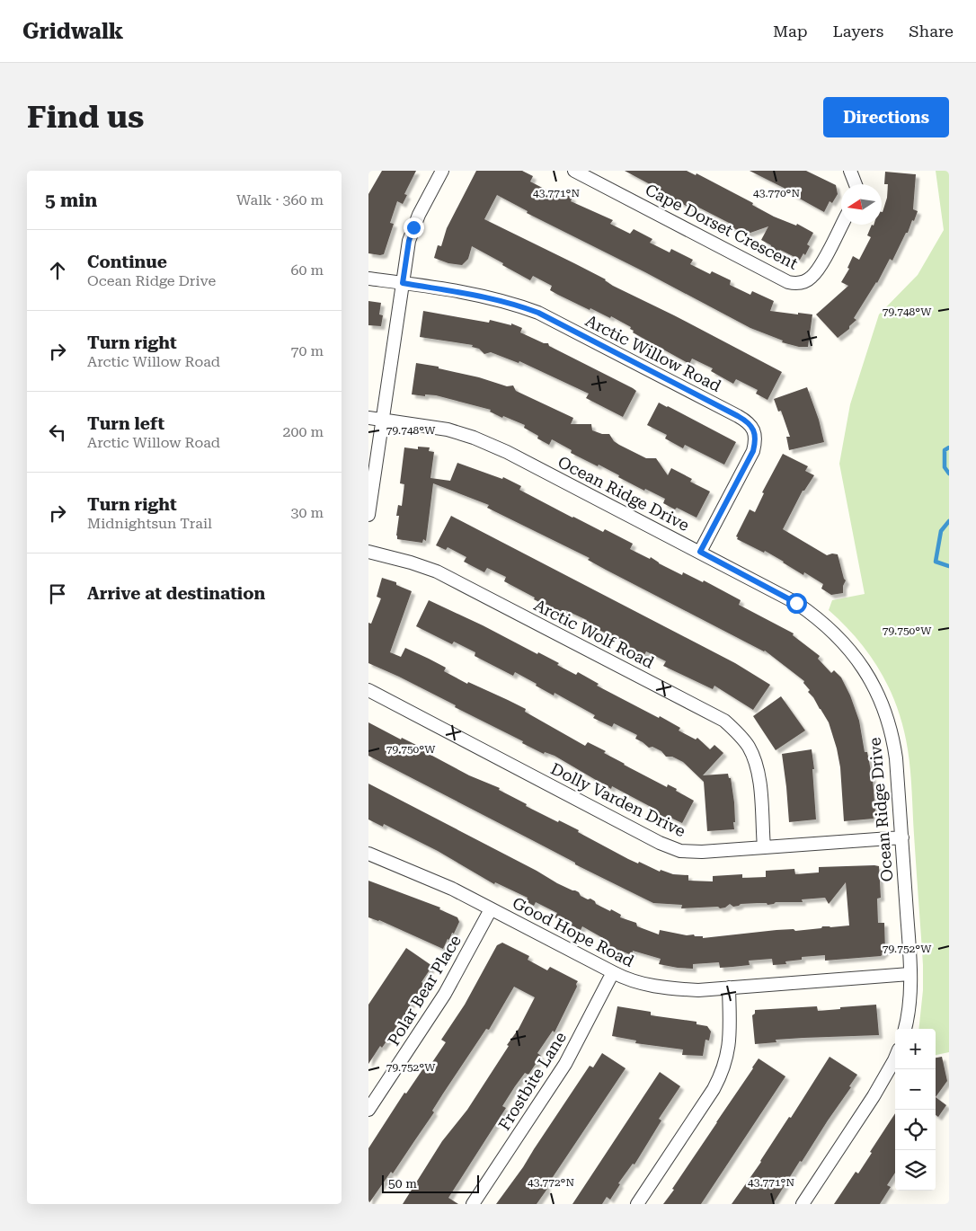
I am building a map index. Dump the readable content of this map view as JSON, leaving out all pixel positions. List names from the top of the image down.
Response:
{
  "streets": {
    "street": [
      "Cape Dorset Crescent",
      "Arctic Willow Road",
      "Ocean Ridge Drive",
      "Arctic Wolf Road",
      "Dolly Varden Drive",
      "Good Hope Road",
      "Polar Bear Place",
      "Frostbite Lane"
    ]
  },
  "crossings": [
    ["Arctic Willow Road", "Ocean Ridge Drive"],
    ["Ocean Ridge Drive", "Dolly Varden Drive"],
    ["Ocean Ridge Drive", "Good Hope Road"],
    ["Arctic Wolf Road", "Dolly Varden Drive"],
    ["Good Hope Road", "Polar Bear Place"],
    ["Good Hope Road", "Frostbite Lane"]
  ],
  "scale_bar": "50 m",
  "north": "left",
  "page": {
    "header": "Gridwalk",
    "nav": ["Map", "Layers", "Share"],
    "buttons": "Directions",
    "title": "Find us",
    "heading": ["5 min", "Walk · 360 m"],
    "list": [
      ["Continue", "Ocean Ridge Drive", "60 m"],
      ["Turn right", "Arctic Willow Road", "70 m"],
      ["Turn left", "Arctic Willow Road", "200 m"],
      ["Turn right", "Midnightsun Trail", "30 m"],
      "Arrive at destination"
    ],
    "map_buttons": ["+", "−"],
    "scale": "50 m"
  },
  "coordinates": [
    "43.771°N",
    "43.770°N",
    "79.748°W",
    "79.750°W",
    "79.752°W",
    "43.772°N"
  ]
}
